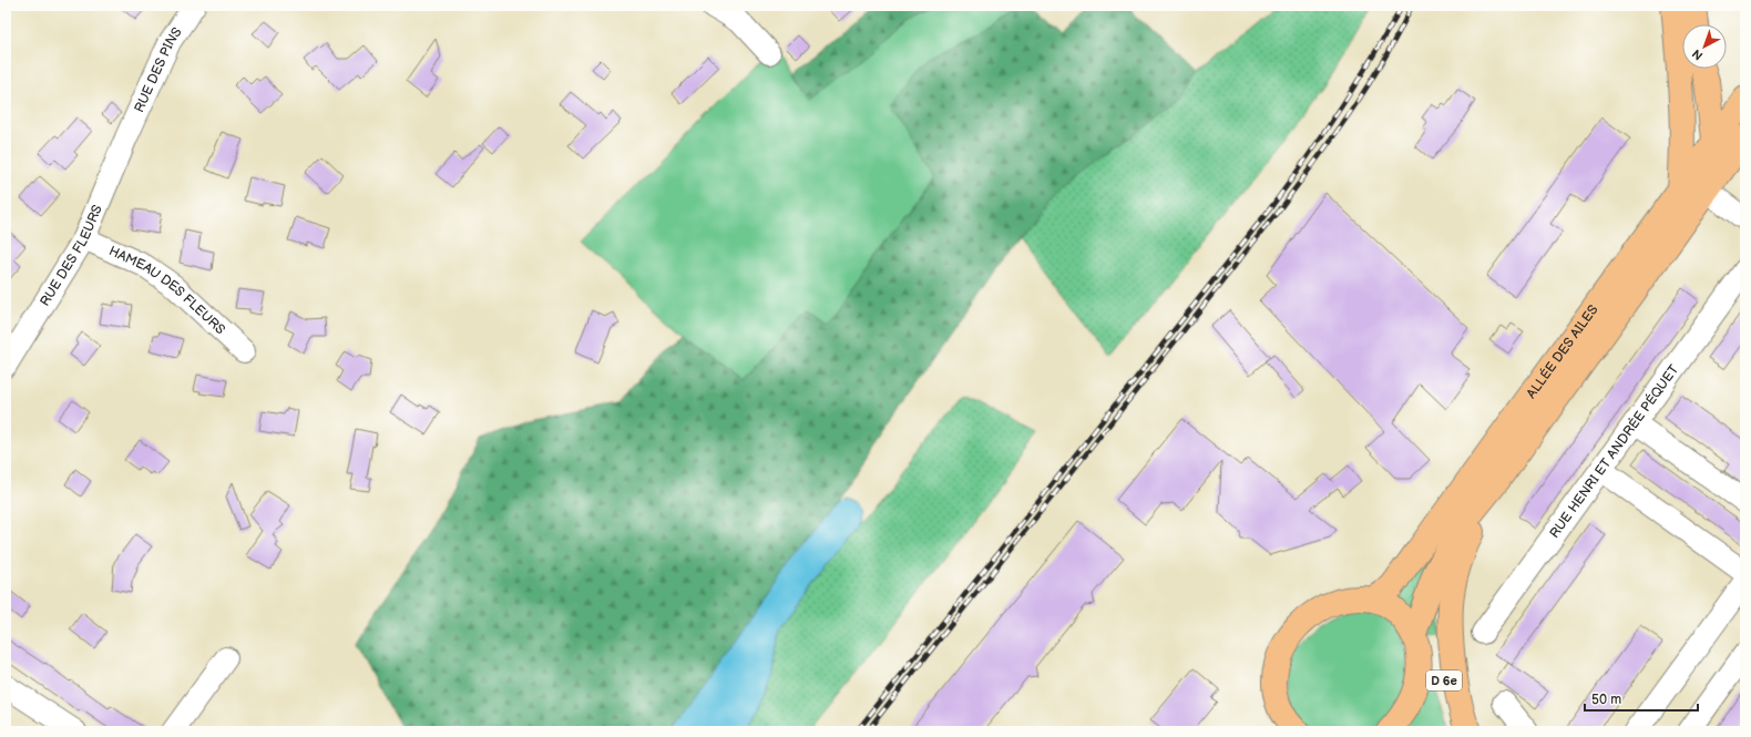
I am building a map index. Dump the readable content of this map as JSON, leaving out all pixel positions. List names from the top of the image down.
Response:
{
  "streets": {
    "main road": ["ALLÉE DES AILES", "D 6e"],
    "street": [
      "RUE DES PINS",
      "RUE DES FLEURS",
      "HAMEAU DES FLEURS",
      "RUE HENRI ET ANDRÉE PÉQUET"
    ]
  },
  "crossings": [
    ["RUE DES PINS", "RUE DES FLEURS"],
    ["RUE DES FLEURS", "HAMEAU DES FLEURS"],
    ["ALLÉE DES AILES", "D 6e"]
  ],
  "scale_bar": "50 m",
  "north": "bottom left"
}
